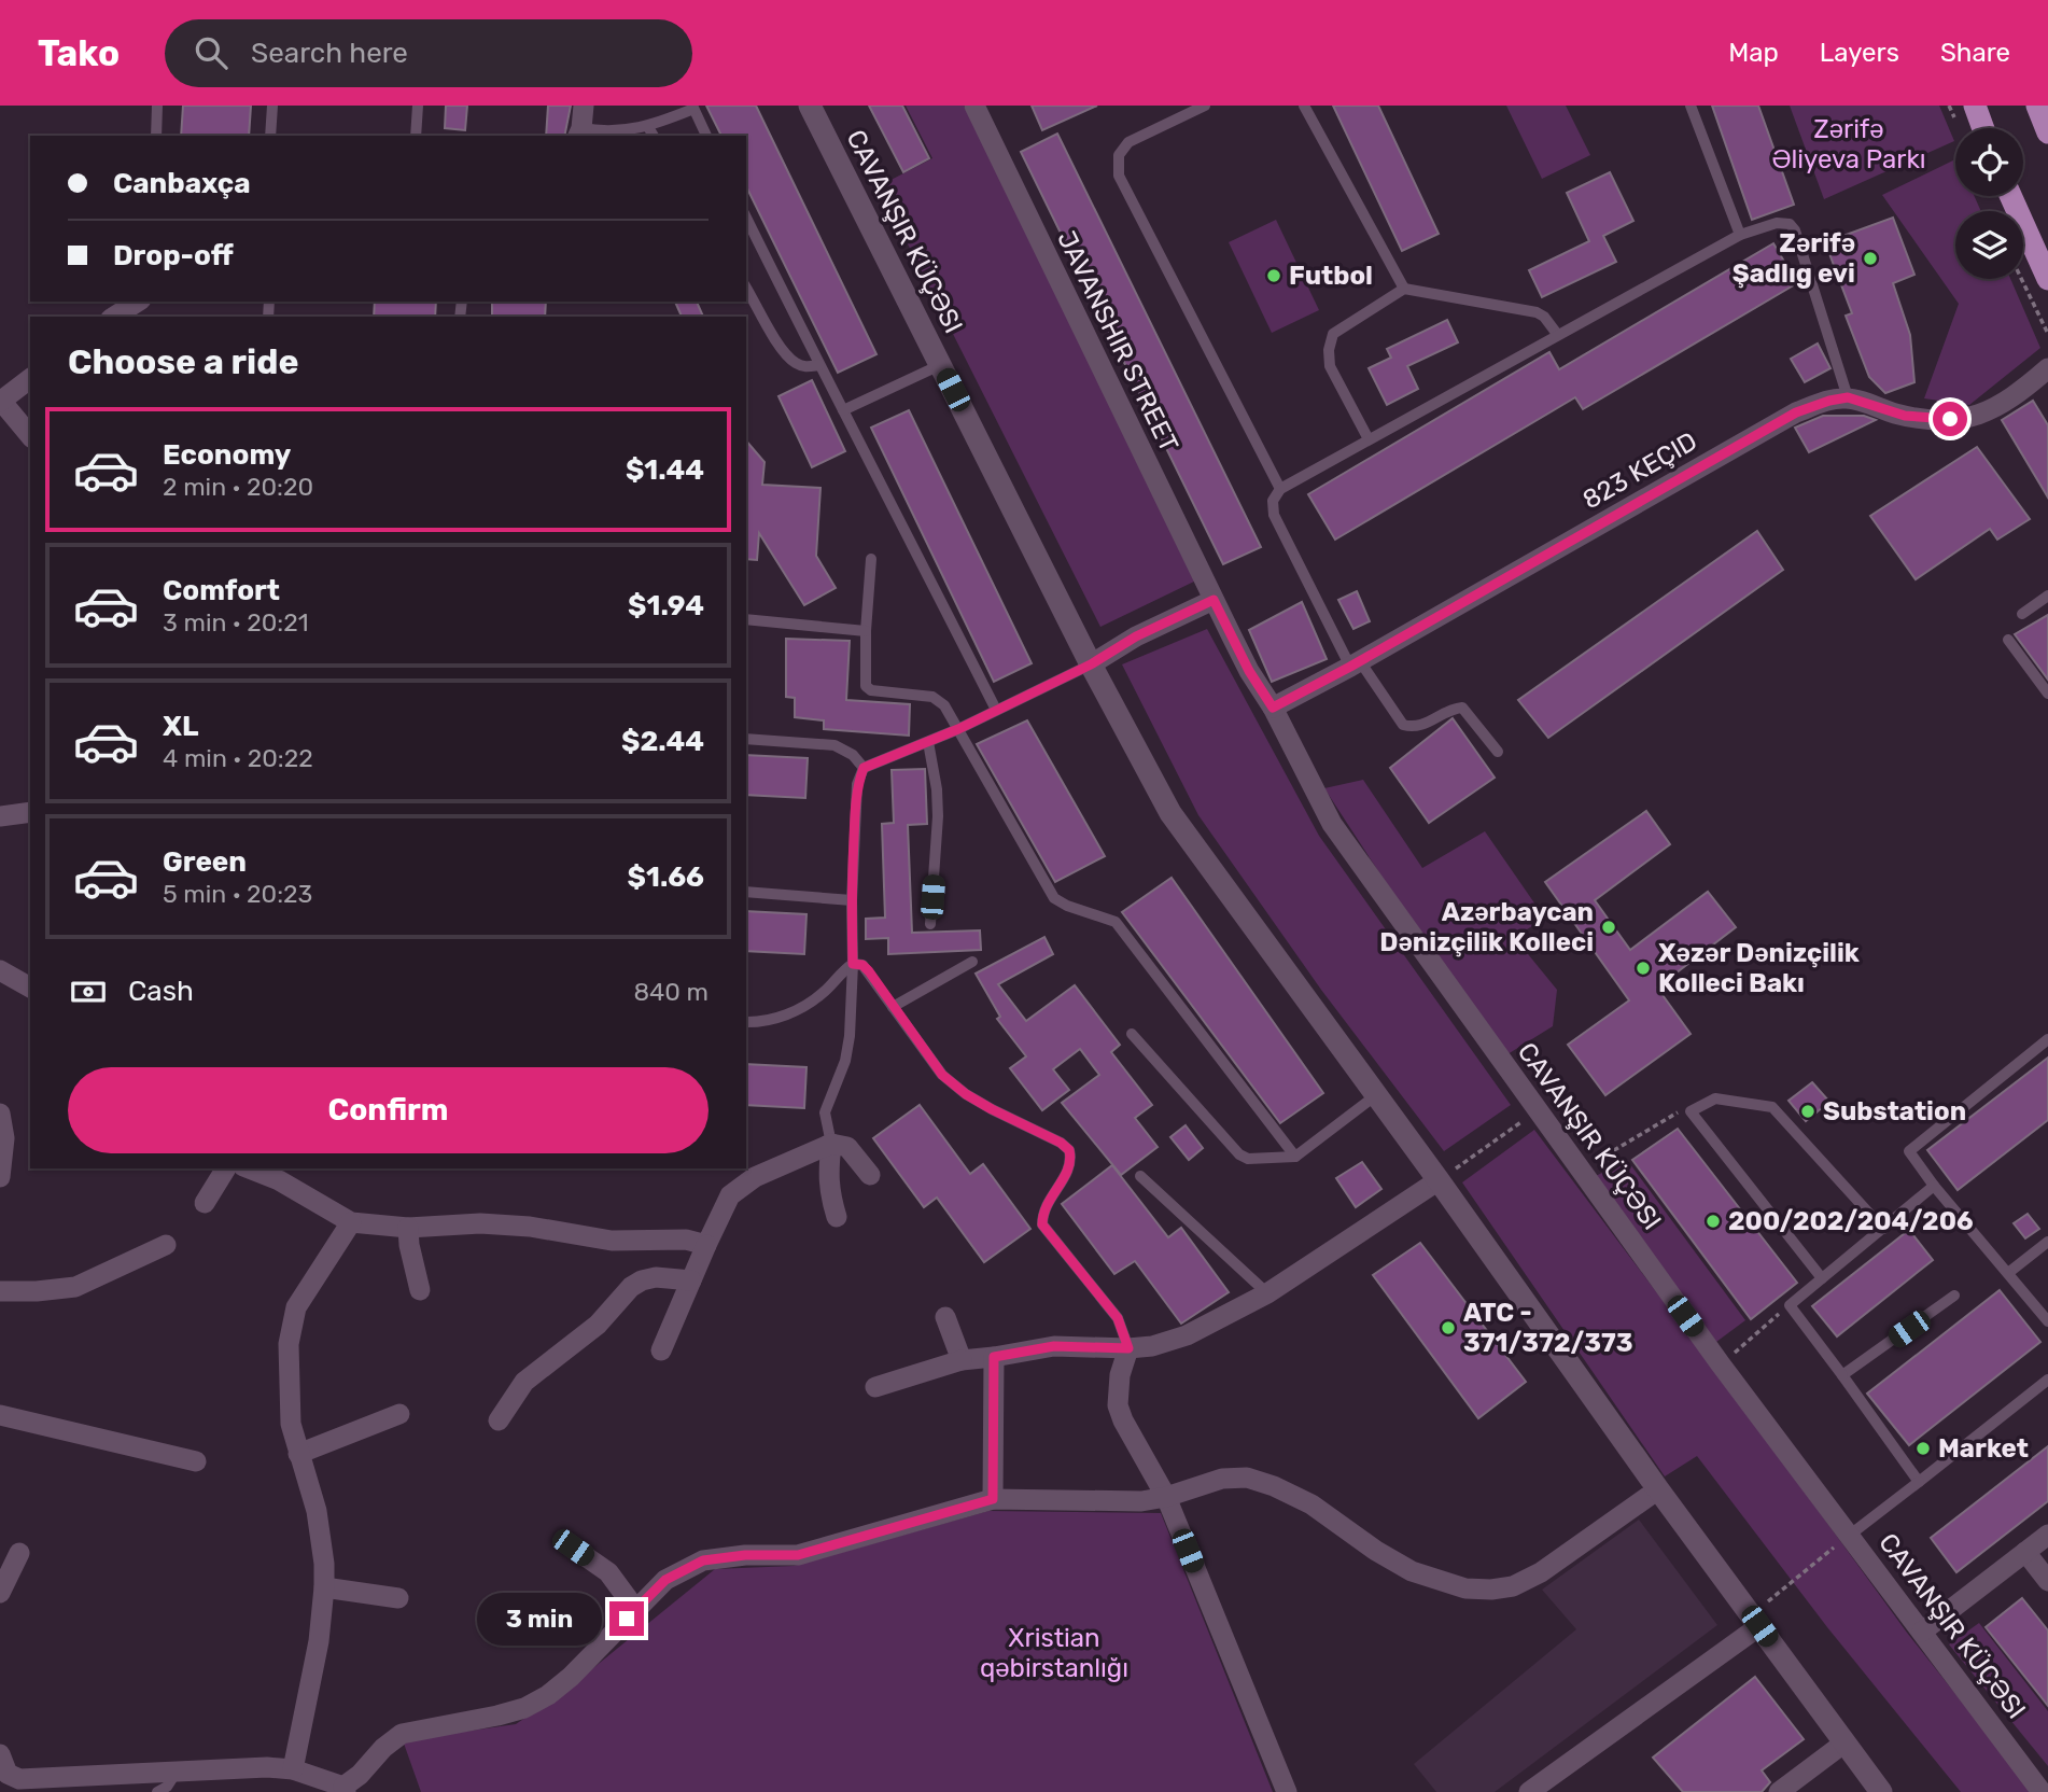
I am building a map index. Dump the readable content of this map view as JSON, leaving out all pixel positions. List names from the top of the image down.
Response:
{
  "streets": {
    "street": ["CAVANŞIR KÜÇƏSI", "JAVANSHIR STREET", "823 KEÇID"]
  },
  "crossings": [
    ["CAVANŞIR KÜÇƏSI", "JAVANSHIR STREET"],
    ["CAVANŞIR KÜÇƏSI", "823 KEÇID"]
  ],
  "parks": ["Zərifə Əliyeva Parkı", "Xristian qəbirstanlığı"],
  "places": [
    "Zərifə Şadlıg evi",
    "Futbol",
    "Azərbaycan Dənizçilik Kolleci",
    "Xəzər Dənizçilik Kolleci Bakı",
    "Substation",
    "200/202/204/206",
    "ATC - 371/372/373",
    "Market"
  ],
  "page": {
    "header": "Tako",
    "search": "Search here",
    "nav": ["Map", "Layers", "Share"],
    "banner": ["Canbaxça", "Drop-off"],
    "heading": "Choose a ride",
    "list": [
      {
        "name": "Economy",
        "note": "2 min · 20:20",
        "value": "$1.44"
      },
      {
        "name": "Comfort",
        "note": "3 min · 20:21",
        "value": "$1.94"
      },
      {
        "name": "XL",
        "note": "4 min · 20:22",
        "value": "$2.44"
      },
      {
        "name": "Green",
        "note": "5 min · 20:23",
        "value": "$1.66"
      }
    ],
    "pay": ["Cash", "840 m"],
    "buttons": "Confirm",
    "bubble": "3 min"
  }
}
